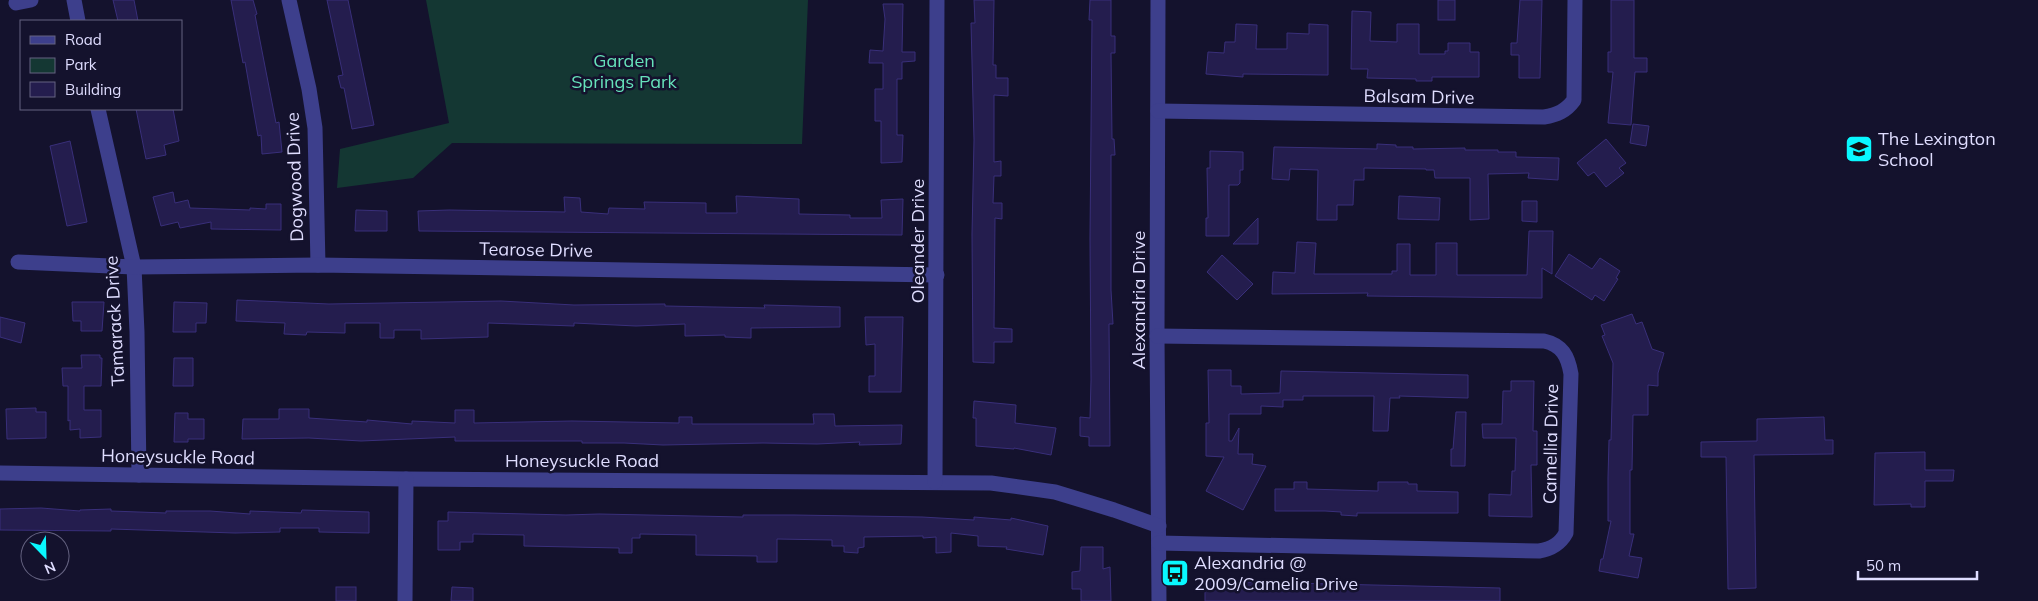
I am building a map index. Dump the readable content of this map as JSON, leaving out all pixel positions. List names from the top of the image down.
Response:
{
  "streets": {
    "street": [
      "Balsam Drive",
      "Dogwood Drive",
      "Oleander Drive",
      "Tearose Drive",
      "Alexandria Drive",
      "Tamarack Drive",
      "Camellia Drive",
      "Honeysuckle Road"
    ]
  },
  "crossings": [
    ["Balsam Drive", "Alexandria Drive"],
    ["Dogwood Drive", "Tearose Drive"],
    ["Oleander Drive", "Tearose Drive"],
    ["Oleander Drive", "Honeysuckle Road"],
    ["Tearose Drive", "Tamarack Drive"],
    ["Alexandria Drive", "Camellia Drive"],
    ["Alexandria Drive", "Honeysuckle Road"],
    ["Tamarack Drive", "Honeysuckle Road"]
  ],
  "parks": ["Garden Springs Park"],
  "places": {
    "school or university": ["The Lexington School"],
    "bus stop": ["Alexandria @ 2009/Camelia Drive"]
  },
  "legend": ["Road", "Park", "Building"],
  "scale_bar": "50 m",
  "north": "bottom right"
}
